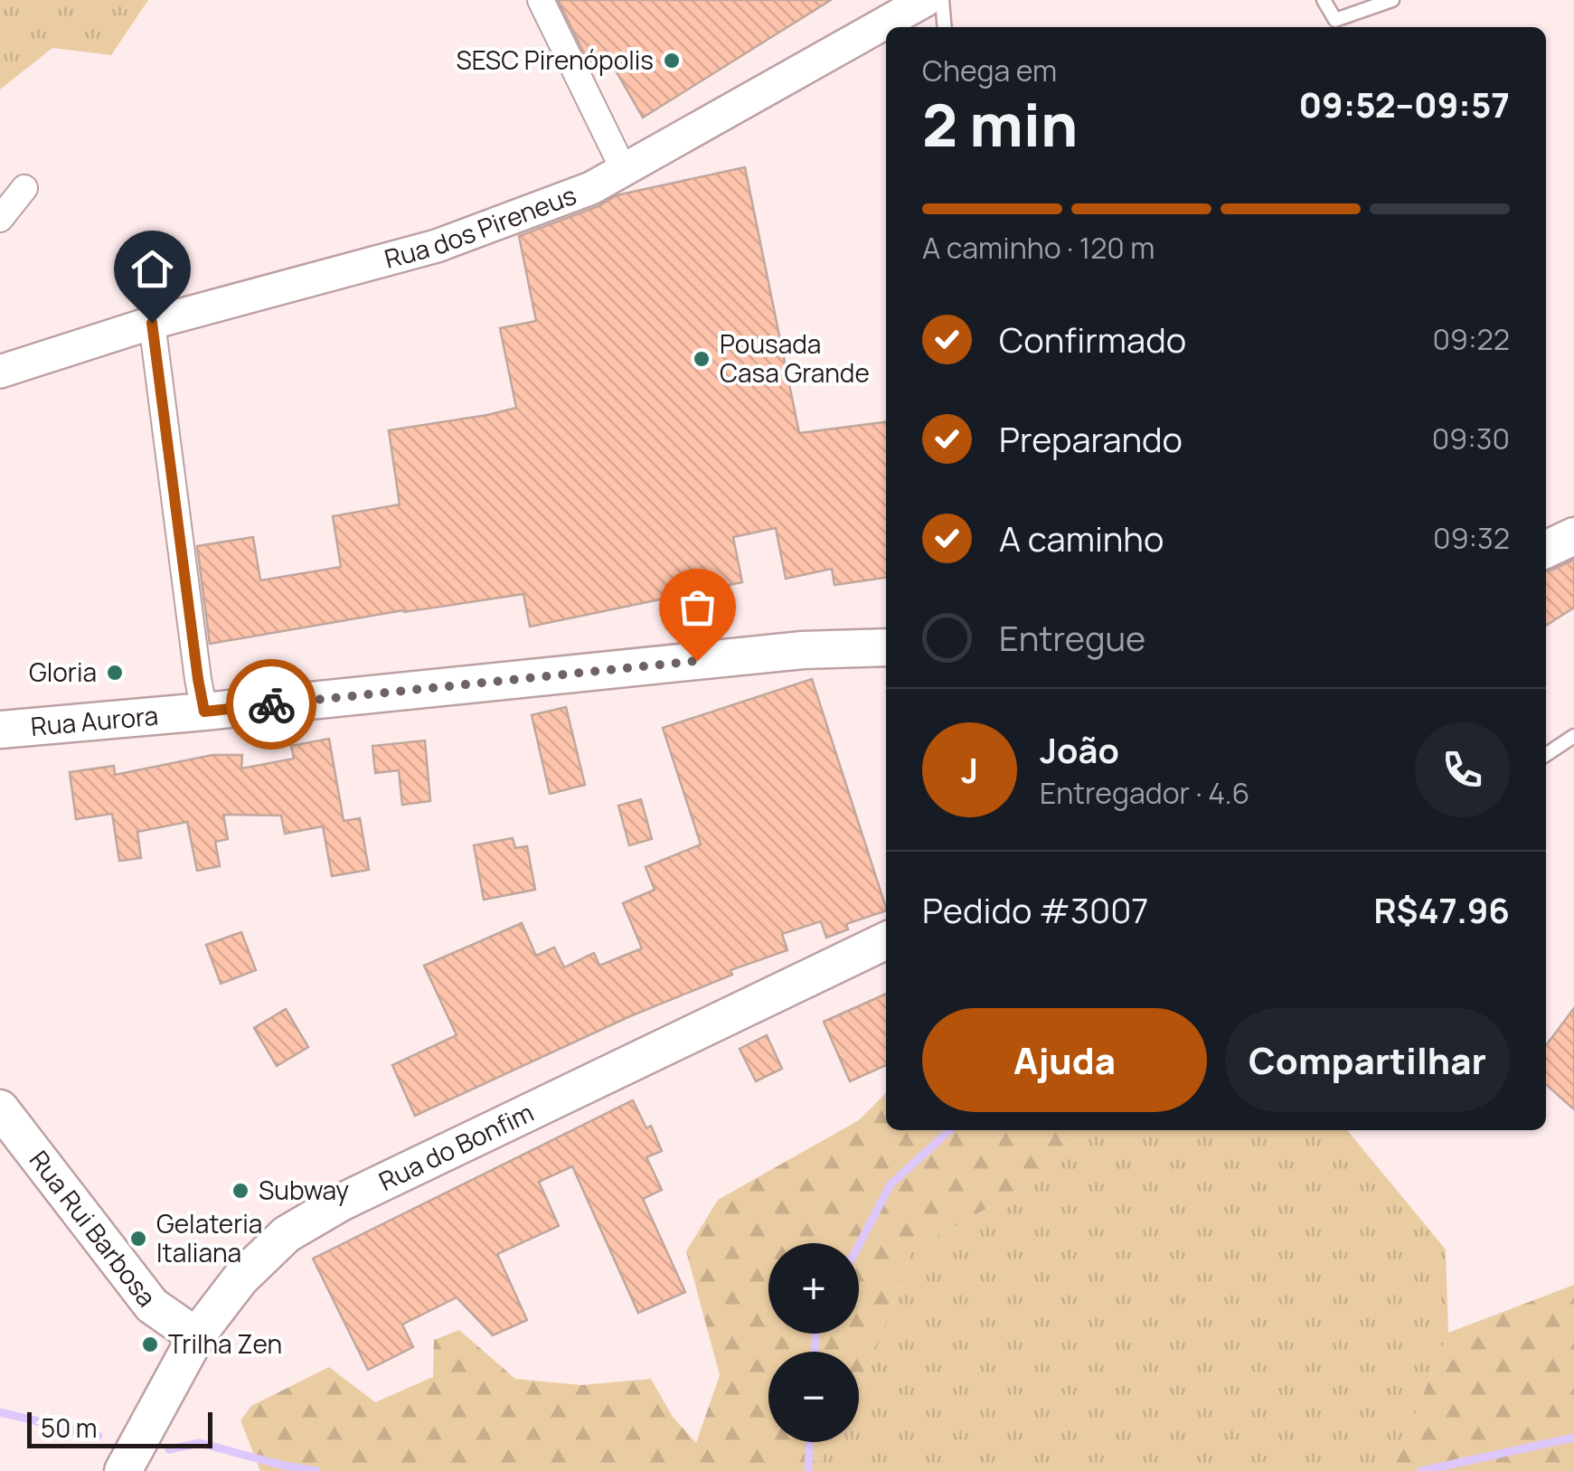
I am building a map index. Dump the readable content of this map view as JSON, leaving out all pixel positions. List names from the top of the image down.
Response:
{
  "streets": {
    "main road": ["Rua Aurora", "Rua do Bonfim", "Rua Rui Barbosa"],
    "street": ["Rua dos Pireneus"]
  },
  "crossings": [
    ["Rua do Bonfim", "Rua Rui Barbosa"]
  ],
  "places": [
    "SESC Pirenópolis",
    "Pousada Casa Grande",
    "Gloria",
    "Subway",
    "Gelateria Italiana",
    "Trilha Zen"
  ],
  "scale_bar": "50 m",
  "page": {
    "heading": ["2 min", "Chega em", "09:52–09:57"],
    "panel": [
      "João",
      "Entregador · 4.6",
      "Pedido #3007",
      "R$47.96"
    ],
    "bar": "A caminho · 120 m",
    "list": [
      ["Confirmado", "09:22"],
      ["Preparando", "09:30"],
      ["A caminho", "09:32"],
      "Entregue"
    ],
    "round": "J",
    "buttons": ["Ajuda", "Compartilhar"],
    "map_buttons": ["+", "−"],
    "scale": "50 m"
  }
}
